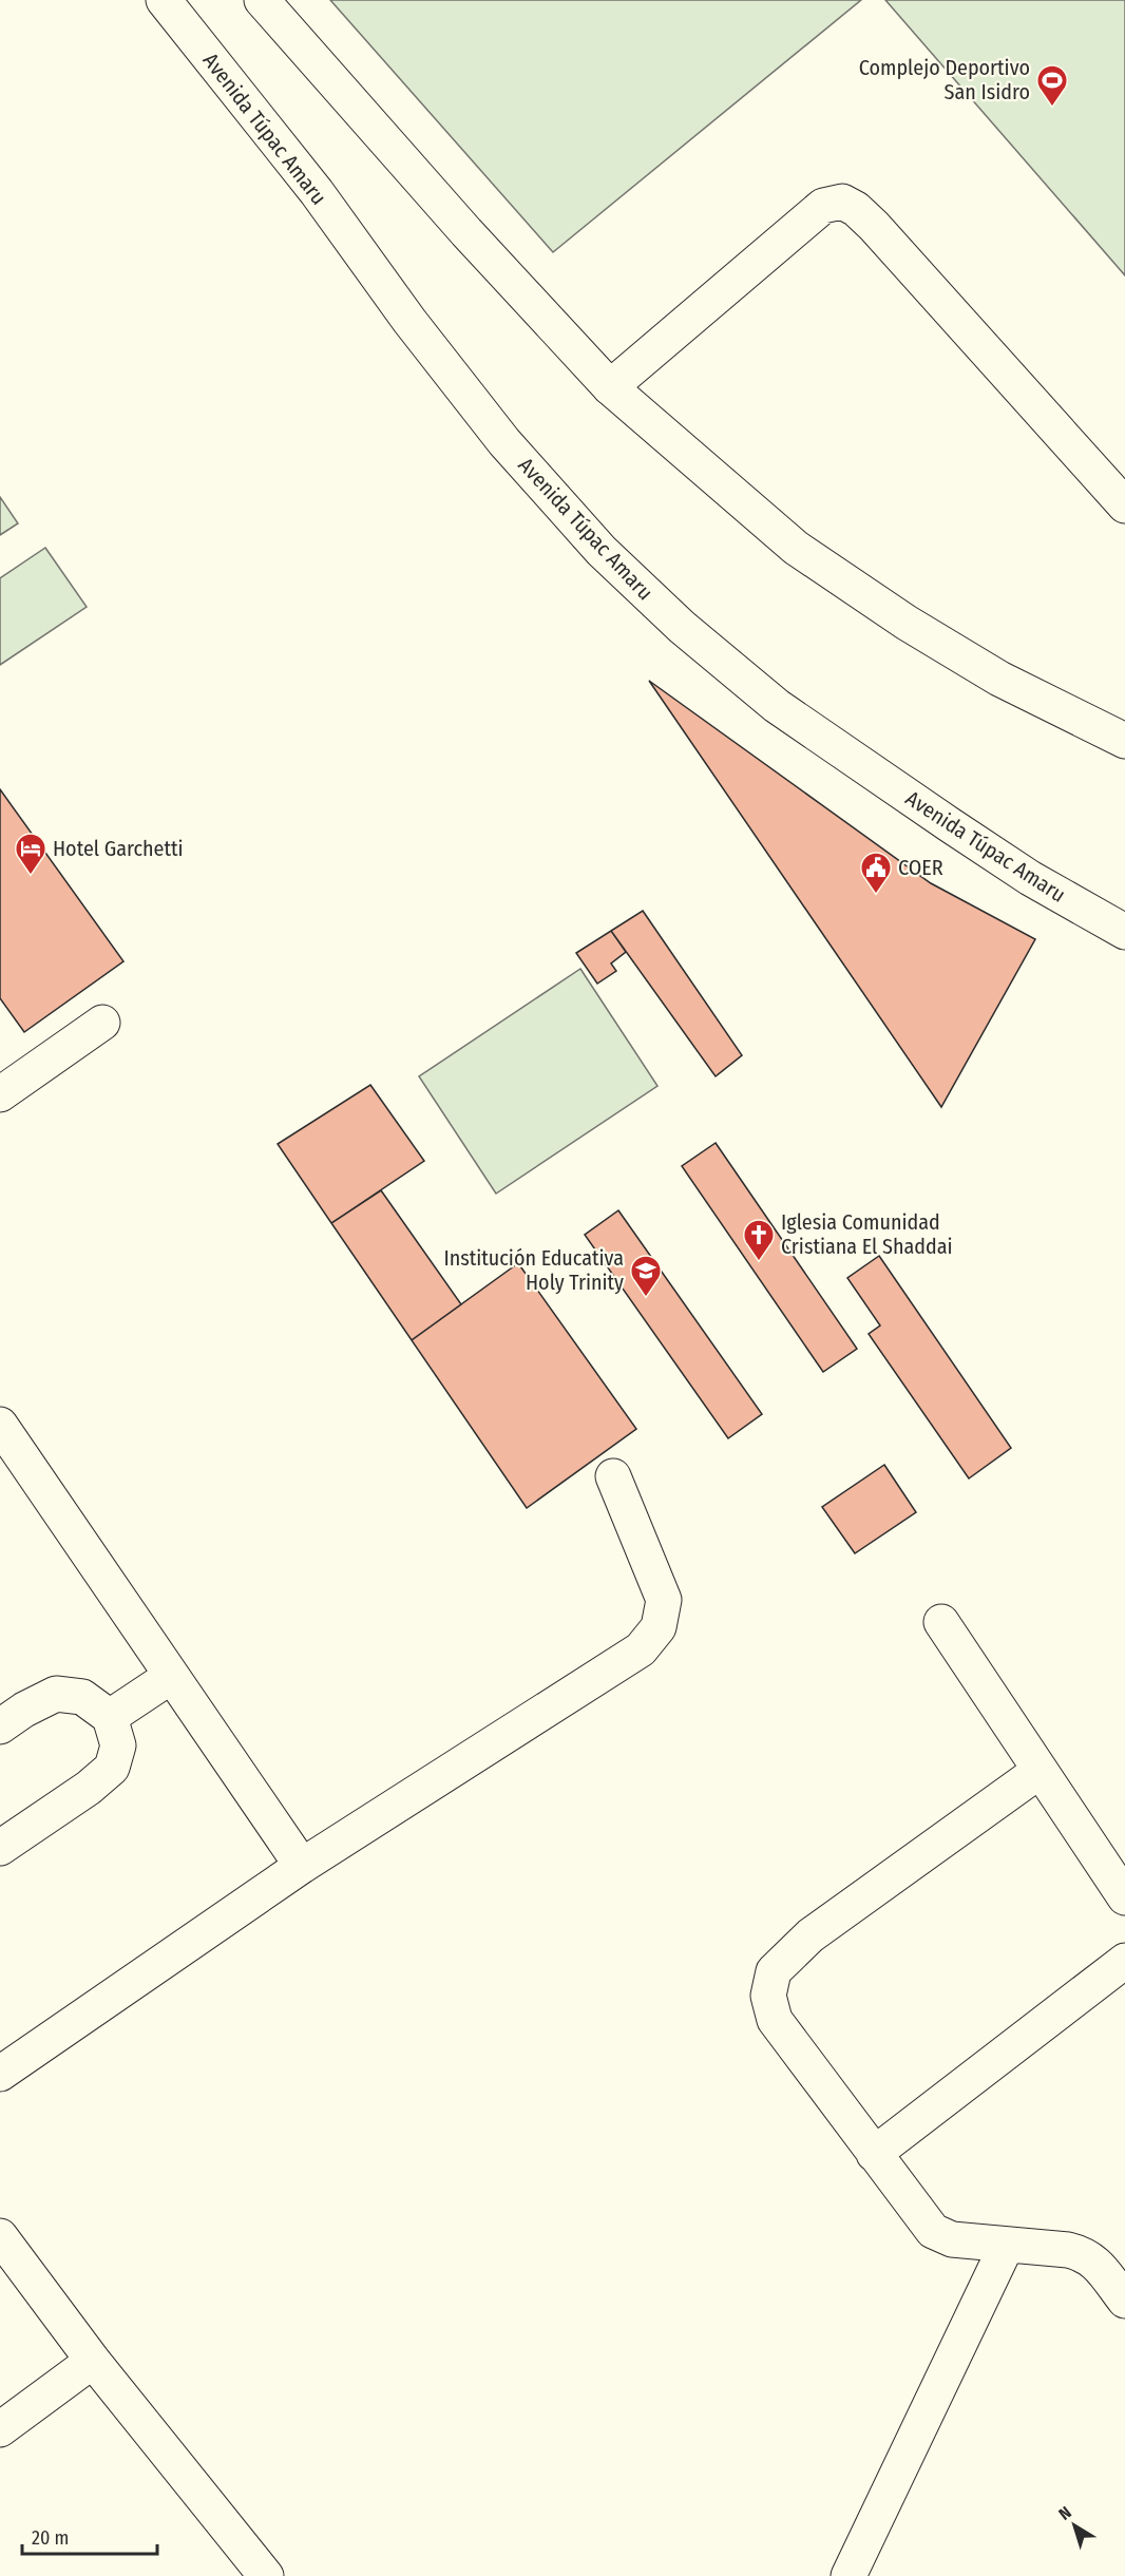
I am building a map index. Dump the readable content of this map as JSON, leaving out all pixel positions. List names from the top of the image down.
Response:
{
  "streets": {
    "street": ["Avenida Túpac Amaru"]
  },
  "places": {
    "sports": ["Complejo Deportivo San Isidro"],
    "hotel": ["Hotel Garchetti"],
    "public building": ["COER"],
    "church": ["Iglesia Comunidad Cristiana El Shaddai"],
    "school or university": ["Institución Educativa Holy Trinity"]
  },
  "scale_bar": "20 m",
  "north": "top left"
}
